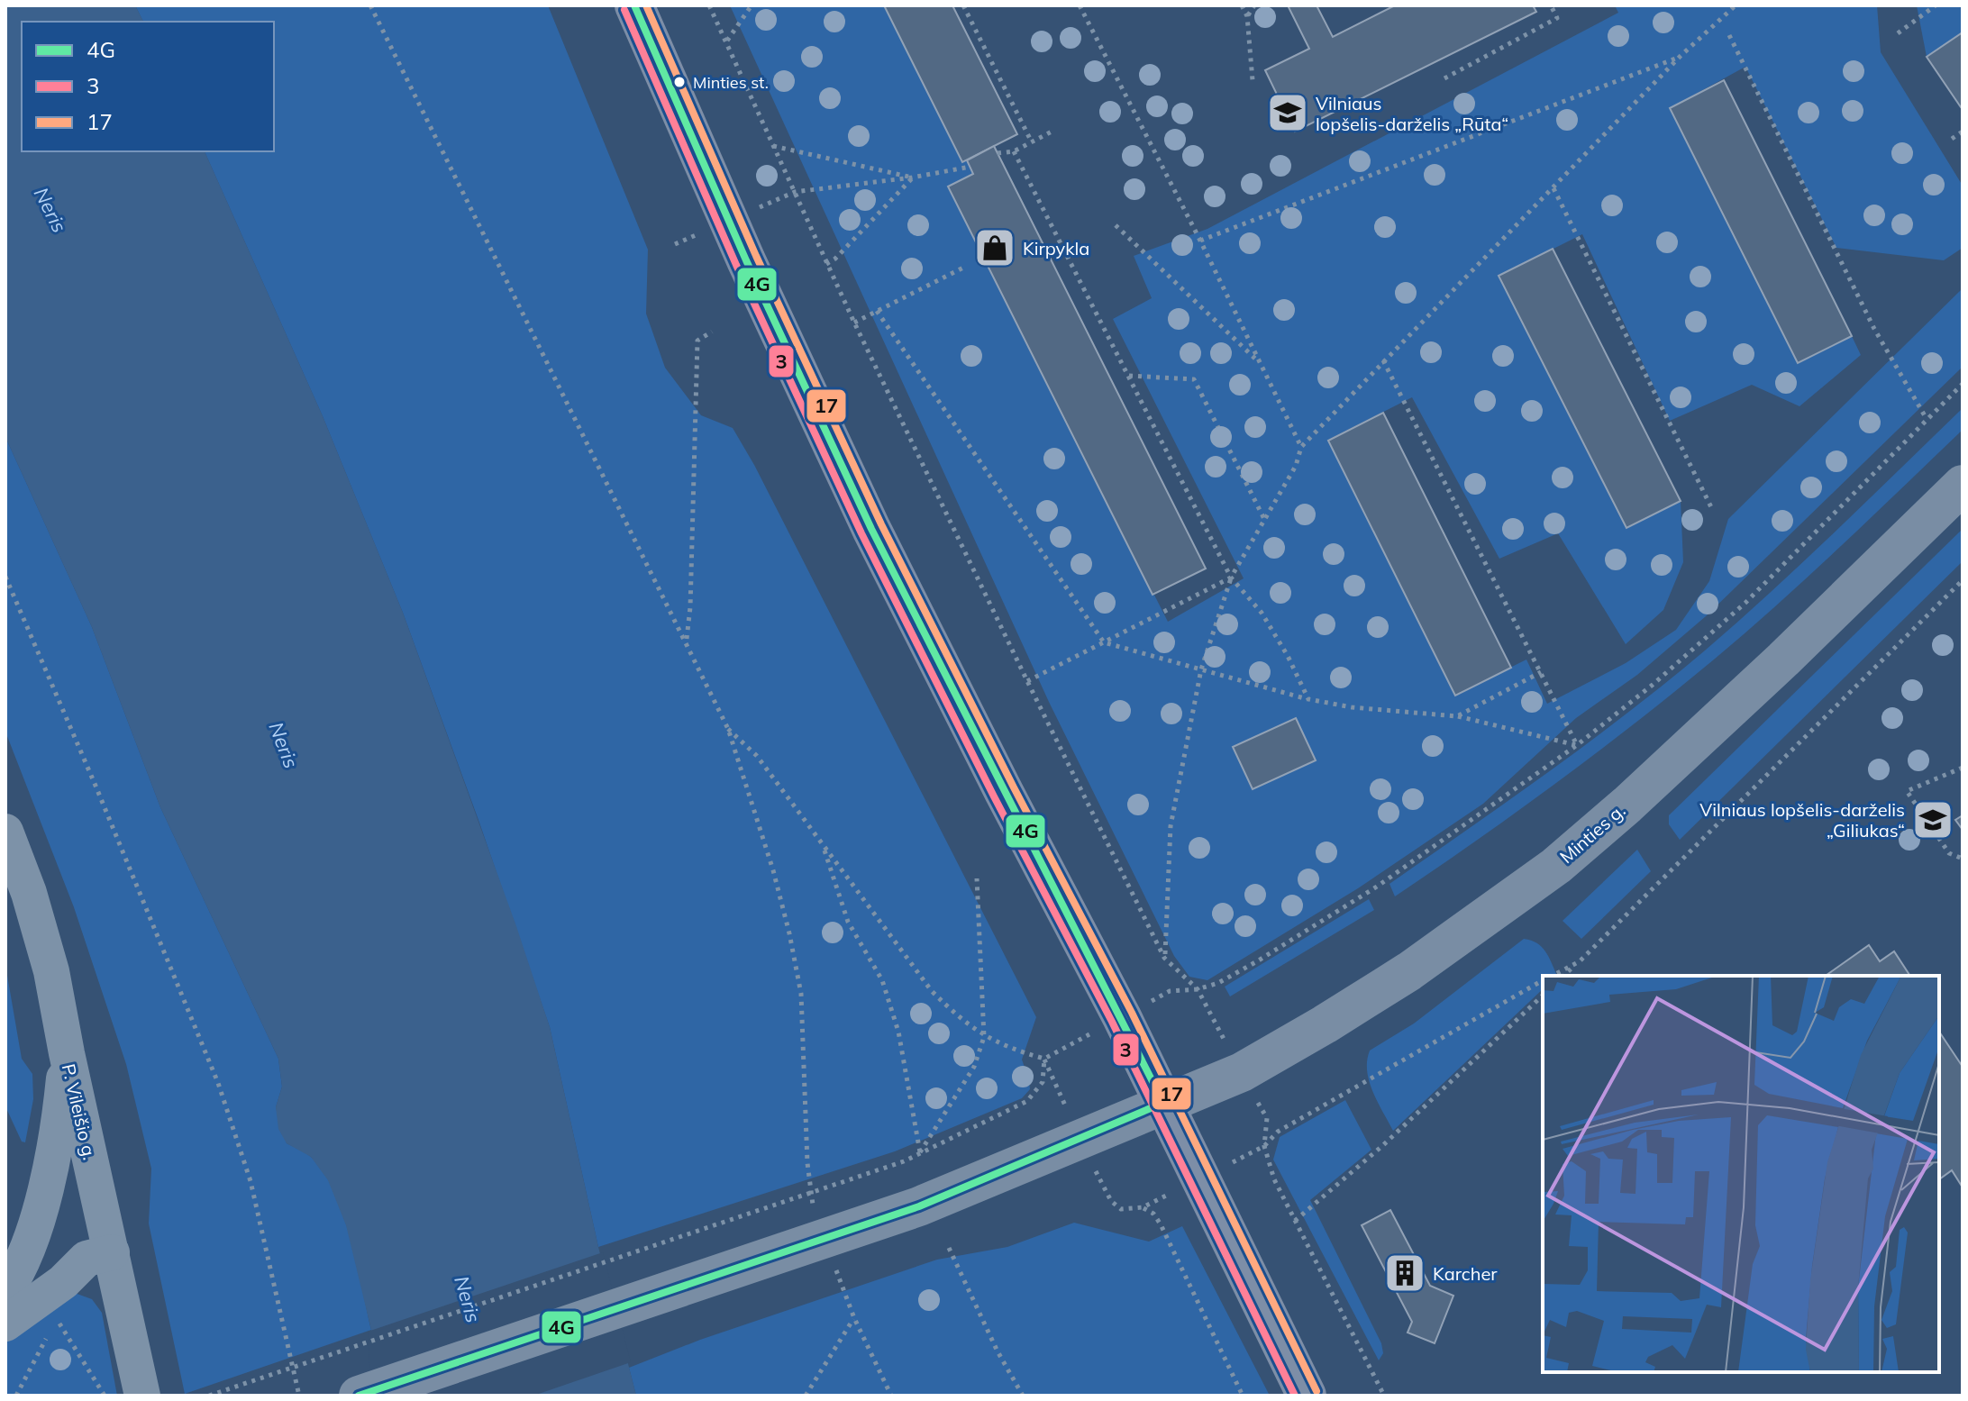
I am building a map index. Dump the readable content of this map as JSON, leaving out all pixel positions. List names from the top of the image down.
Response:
{
  "streets": {
    "main road": ["Minties g."],
    "street": ["P. Vileišio g."]
  },
  "water": ["Neris"],
  "places": {
    "other": ["Minties st."],
    "school or university": ["Vilniaus lopšelis-darželis „Rūta“", "Vilniaus lopšelis-darželis „Giliukas“"],
    "shop": ["Kirpykla"],
    "building": ["Karcher"]
  },
  "lines": ["transit line 4G", "transit line 17", "transit line 3"],
  "legend": ["4G", "3", "17"]
}
